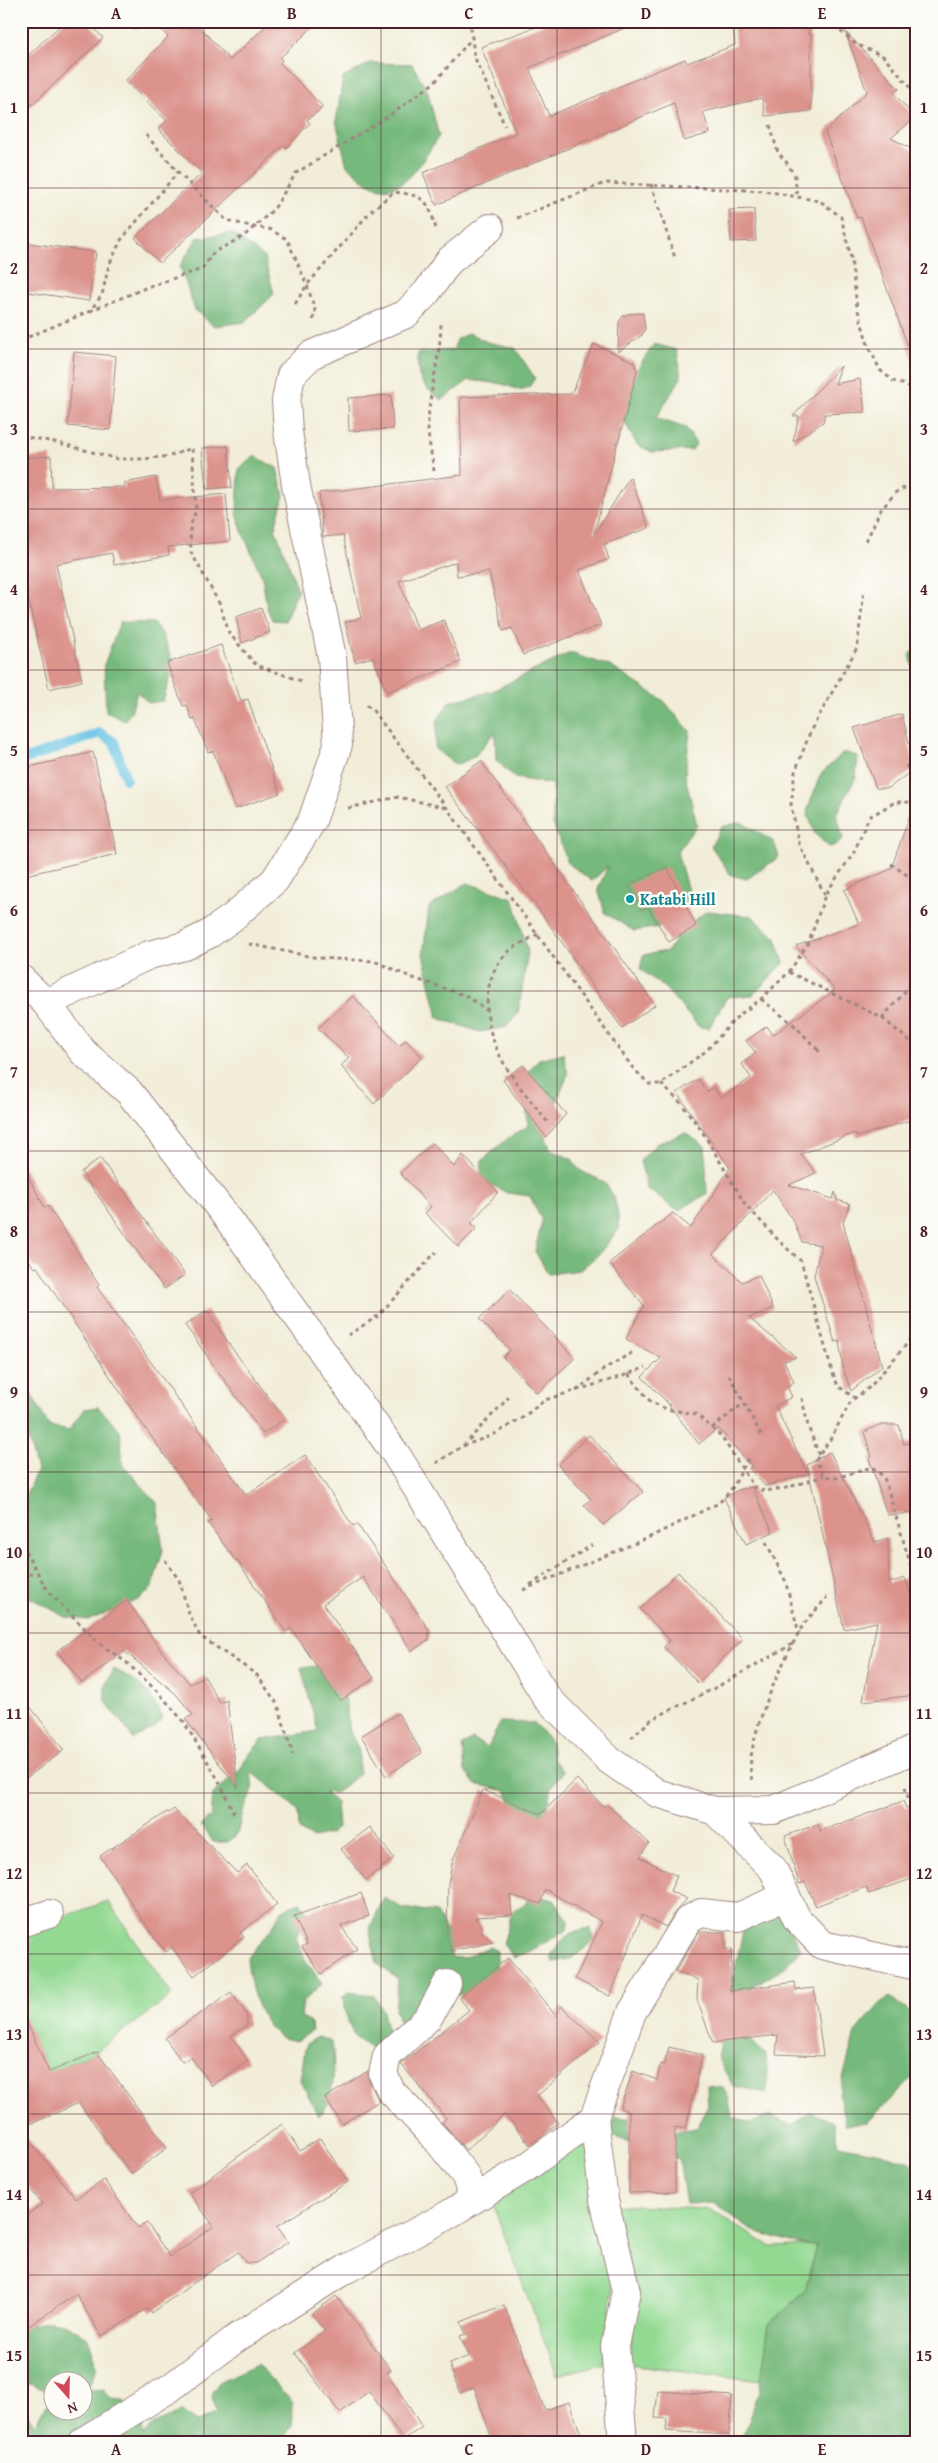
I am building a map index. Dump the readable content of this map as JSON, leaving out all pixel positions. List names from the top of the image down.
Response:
{
  "places": ["Katabi Hill"],
  "north": "bottom",
  "grid": {
    "columns": [
      "A",
      "B",
      "C",
      "D",
      "E"
    ],
    "rows": [
      "1",
      "2",
      "3",
      "4",
      "5",
      "6",
      "7",
      "8",
      "9",
      "10",
      "11",
      "12",
      "13",
      "14",
      "15"
    ]
  }
}
